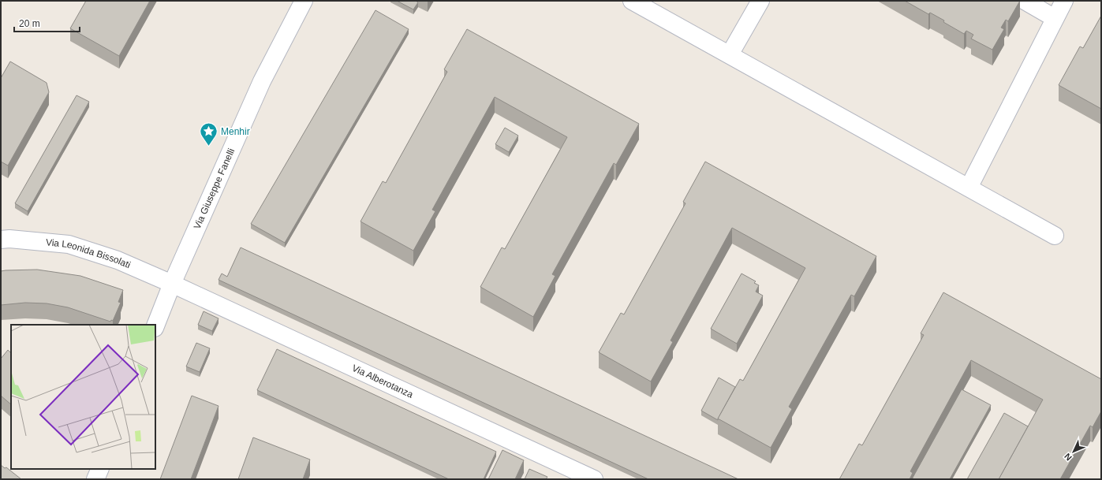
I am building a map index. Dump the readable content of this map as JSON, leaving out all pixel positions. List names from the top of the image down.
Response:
{
  "streets": {
    "street": ["Via Giuseppe Fanelli", "Via Leonida Bissolati", "Via Alberotanza"]
  },
  "crossings": [
    ["Via Giuseppe Fanelli", "Via Leonida Bissolati"],
    ["Via Giuseppe Fanelli", "Via Alberotanza"],
    ["Via Leonida Bissolati", "Via Alberotanza"]
  ],
  "places": {
    "place": ["Menhir"]
  },
  "scale_bar": "20 m",
  "north": "bottom left"
}
